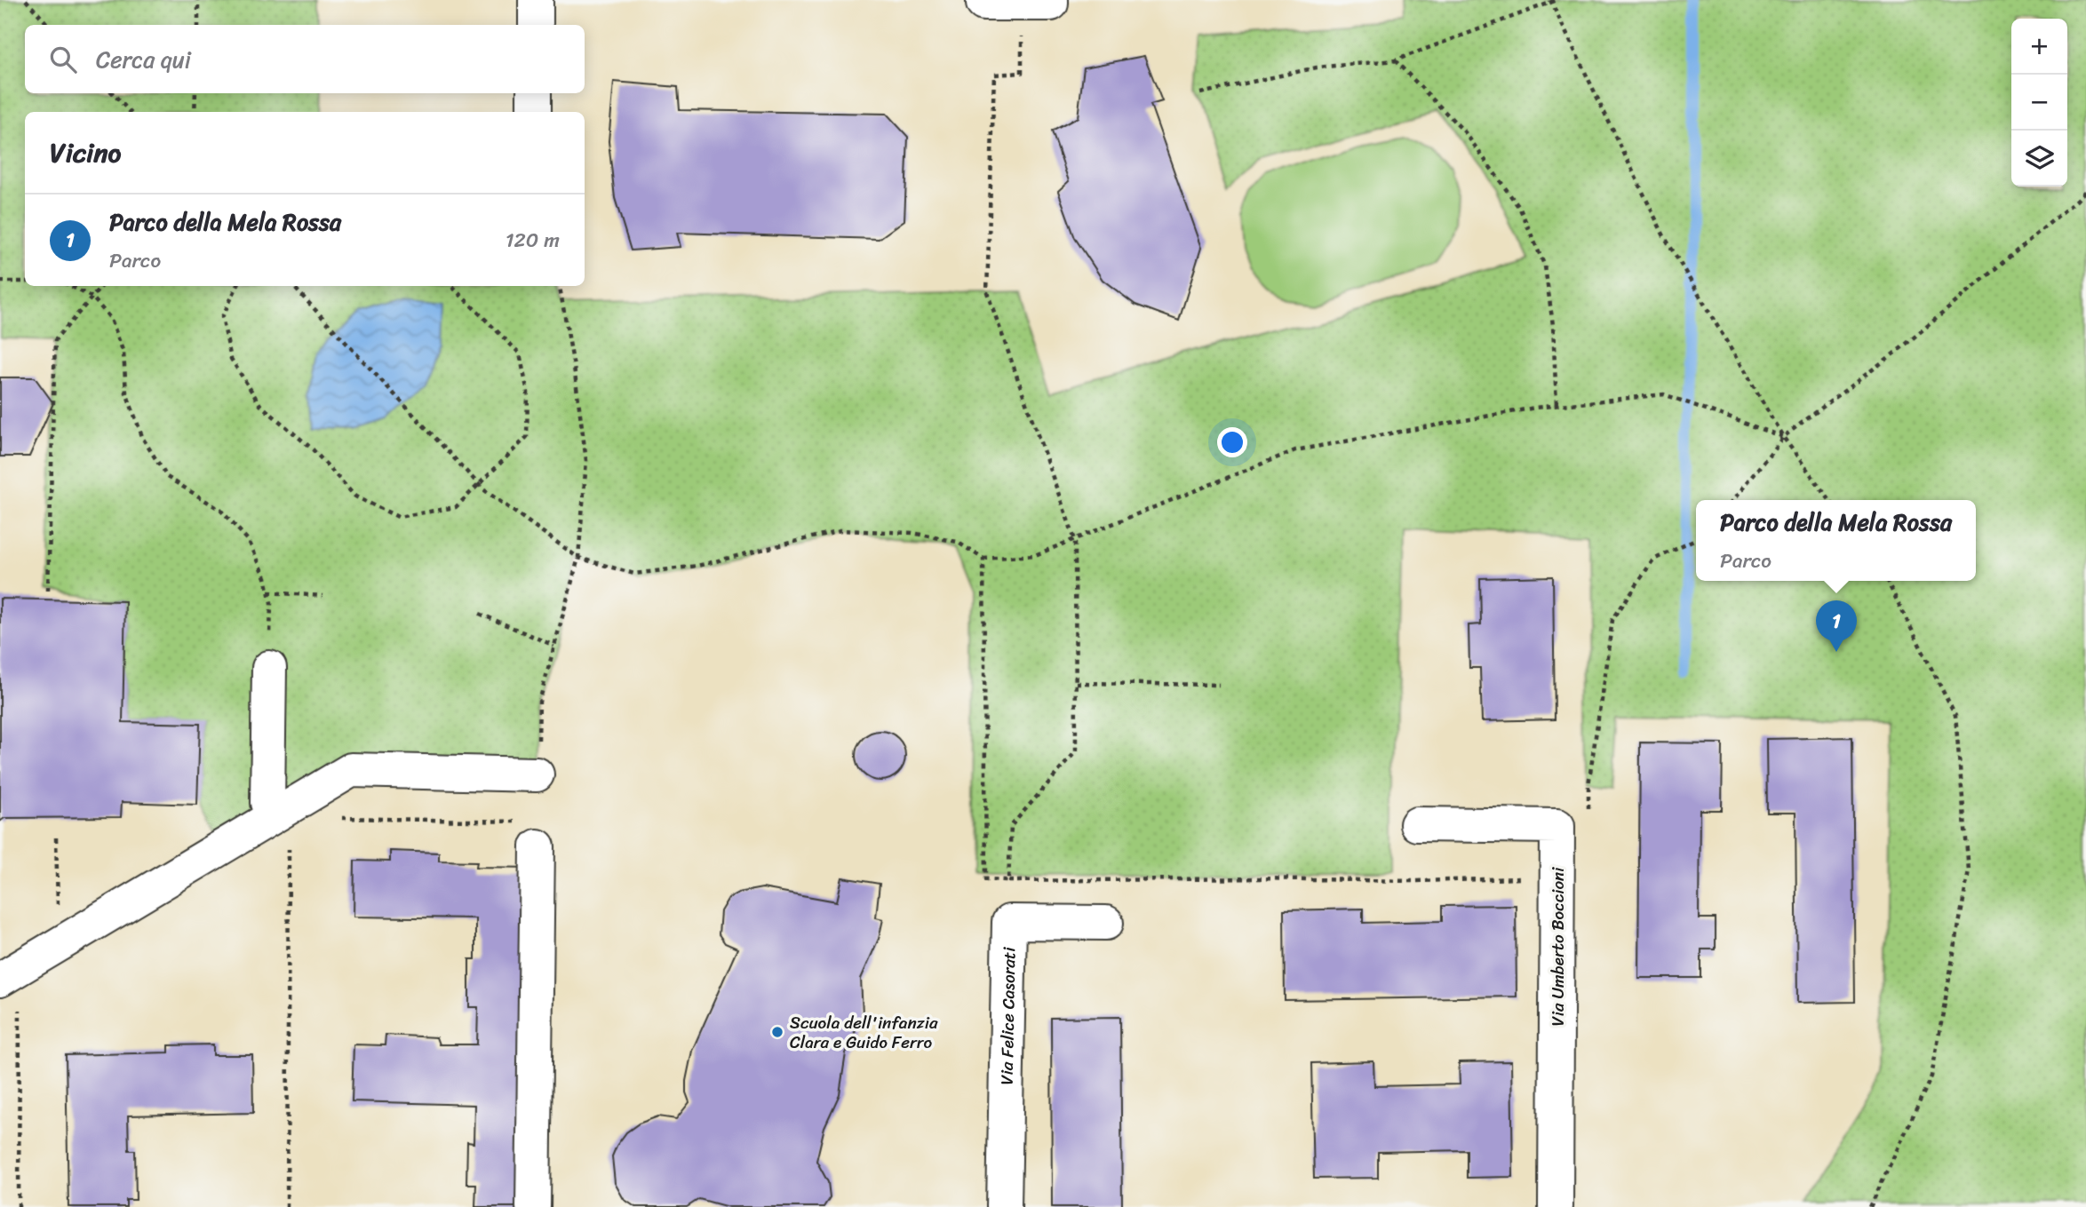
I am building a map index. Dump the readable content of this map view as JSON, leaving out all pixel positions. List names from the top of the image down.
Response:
{
  "streets": {
    "street": ["Via Umberto Boccioni", "Via Felice Casorati"]
  },
  "places": ["Scuola dell'infanzia Clara e Guido Ferro"],
  "page": {
    "map_buttons": ["+", "−"],
    "search": "Cerca qui",
    "heading": "Vicino",
    "list": [
      {
        "mark": "1",
        "name": "Parco della Mela Rossa",
        "note": "Parco",
        "value": "120 m"
      }
    ],
    "popup": ["Parco della Mela Rossa", "Parco"],
    "pins": "1"
  }
}
